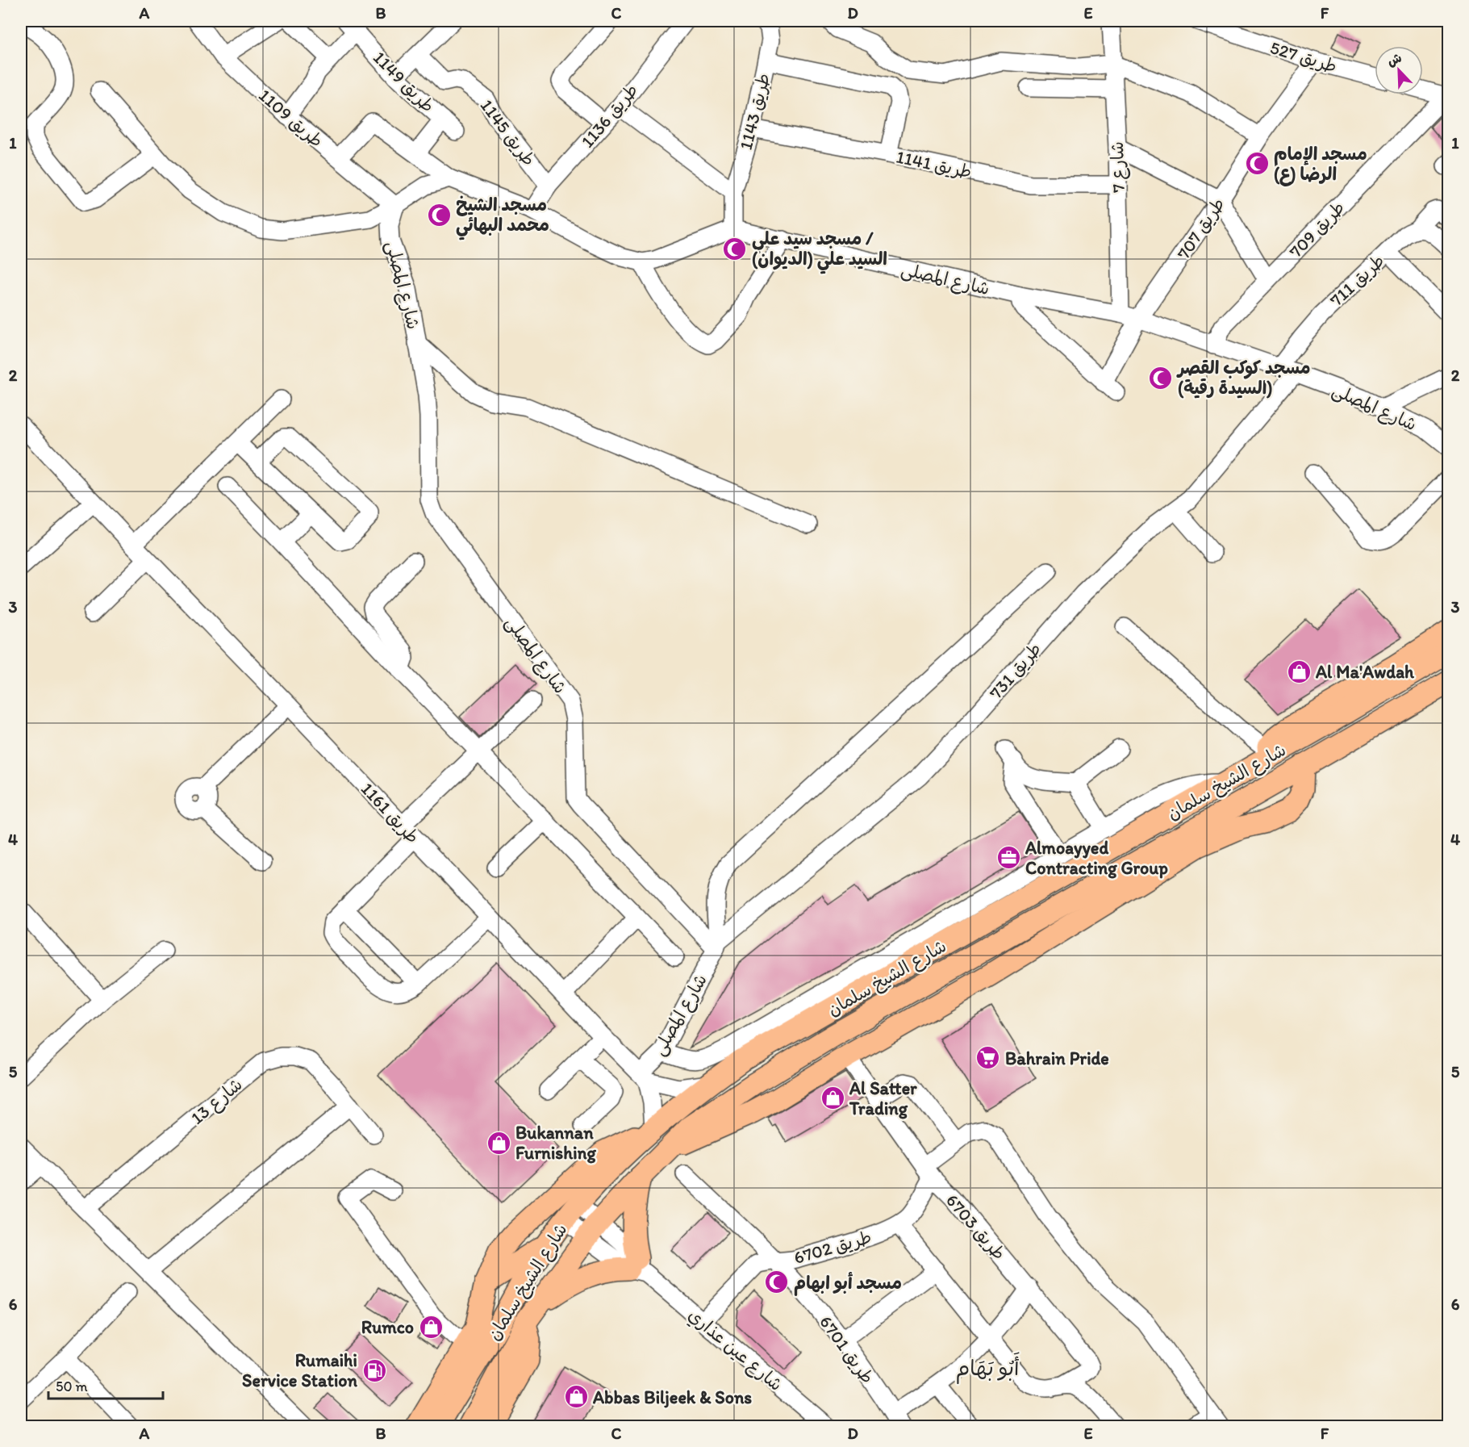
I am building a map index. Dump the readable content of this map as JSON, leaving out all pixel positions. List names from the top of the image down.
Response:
{
  "streets": {
    "main road": ["شارع الشيخ سلمان"],
    "street": [
      "طريق 527",
      "طريق 1149",
      "طريق 1143",
      "طريق 1136",
      "طريق 1109",
      "طريق 1145",
      "طريق 1141",
      "شارع 7",
      "طريق 707",
      "طريق 709",
      "شارع المصلى",
      "طريق 711",
      "طريق 731",
      "طريق 1161",
      "شارع 13",
      "طريق 6703",
      "طريق 6702",
      "شارع عين عذاري",
      "طريق 6701"
    ]
  },
  "crossings": [
    ["طريق 527", "طريق 707"],
    ["طريق 1143", "طريق 1141"],
    ["طريق 1143", "شارع المصلى"],
    ["طريق 1136", "طريق 1145"],
    ["طريق 1109", "شارع المصلى"],
    ["طريق 1141", "شارع 7"],
    ["شارع 7", "شارع المصلى"],
    ["طريق 707", "شارع المصلى"],
    ["طريق 709", "شارع المصلى"],
    ["شارع المصلى", "طريق 711"],
    ["شارع المصلى", "طريق 731"],
    ["شارع المصلى", "طريق 1161"],
    ["طريق 711", "طريق 731"],
    ["شارع الشيخ سلمان", "شارع عين عذاري"],
    ["طريق 6703", "طريق 6702"],
    ["طريق 6702", "شارع عين عذاري"],
    ["طريق 6702", "طريق 6701"]
  ],
  "districts": ["أَبُو بَهَام"],
  "places": {
    "mosque": [
      "مسجد الإمام الرضا (ع)",
      "مسجد الشيخ محمد البهائي",
      "مسجد سيد علي / السيد علي (الديوان)",
      "مسجد كوكب القصر (السيدة رقية)",
      "مسجد أبو ابهام"
    ],
    "shop": [
      "Al Ma'Awdah",
      "Al Satter Trading",
      "Bukannan Furnishing",
      "Rumco",
      "Abbas Biljeek & Sons"
    ],
    "office": ["Almoayyed Contracting Group"],
    "supermarket": ["Bahrain Pride"],
    "fuel station": ["Rumaihi Service Station"]
  },
  "scale_bar": "50 m",
  "north": "top left",
  "grid": {
    "columns": [
      "A",
      "B",
      "C",
      "D",
      "E",
      "F"
    ],
    "rows": [
      "1",
      "2",
      "3",
      "4",
      "5",
      "6"
    ]
  }
}
